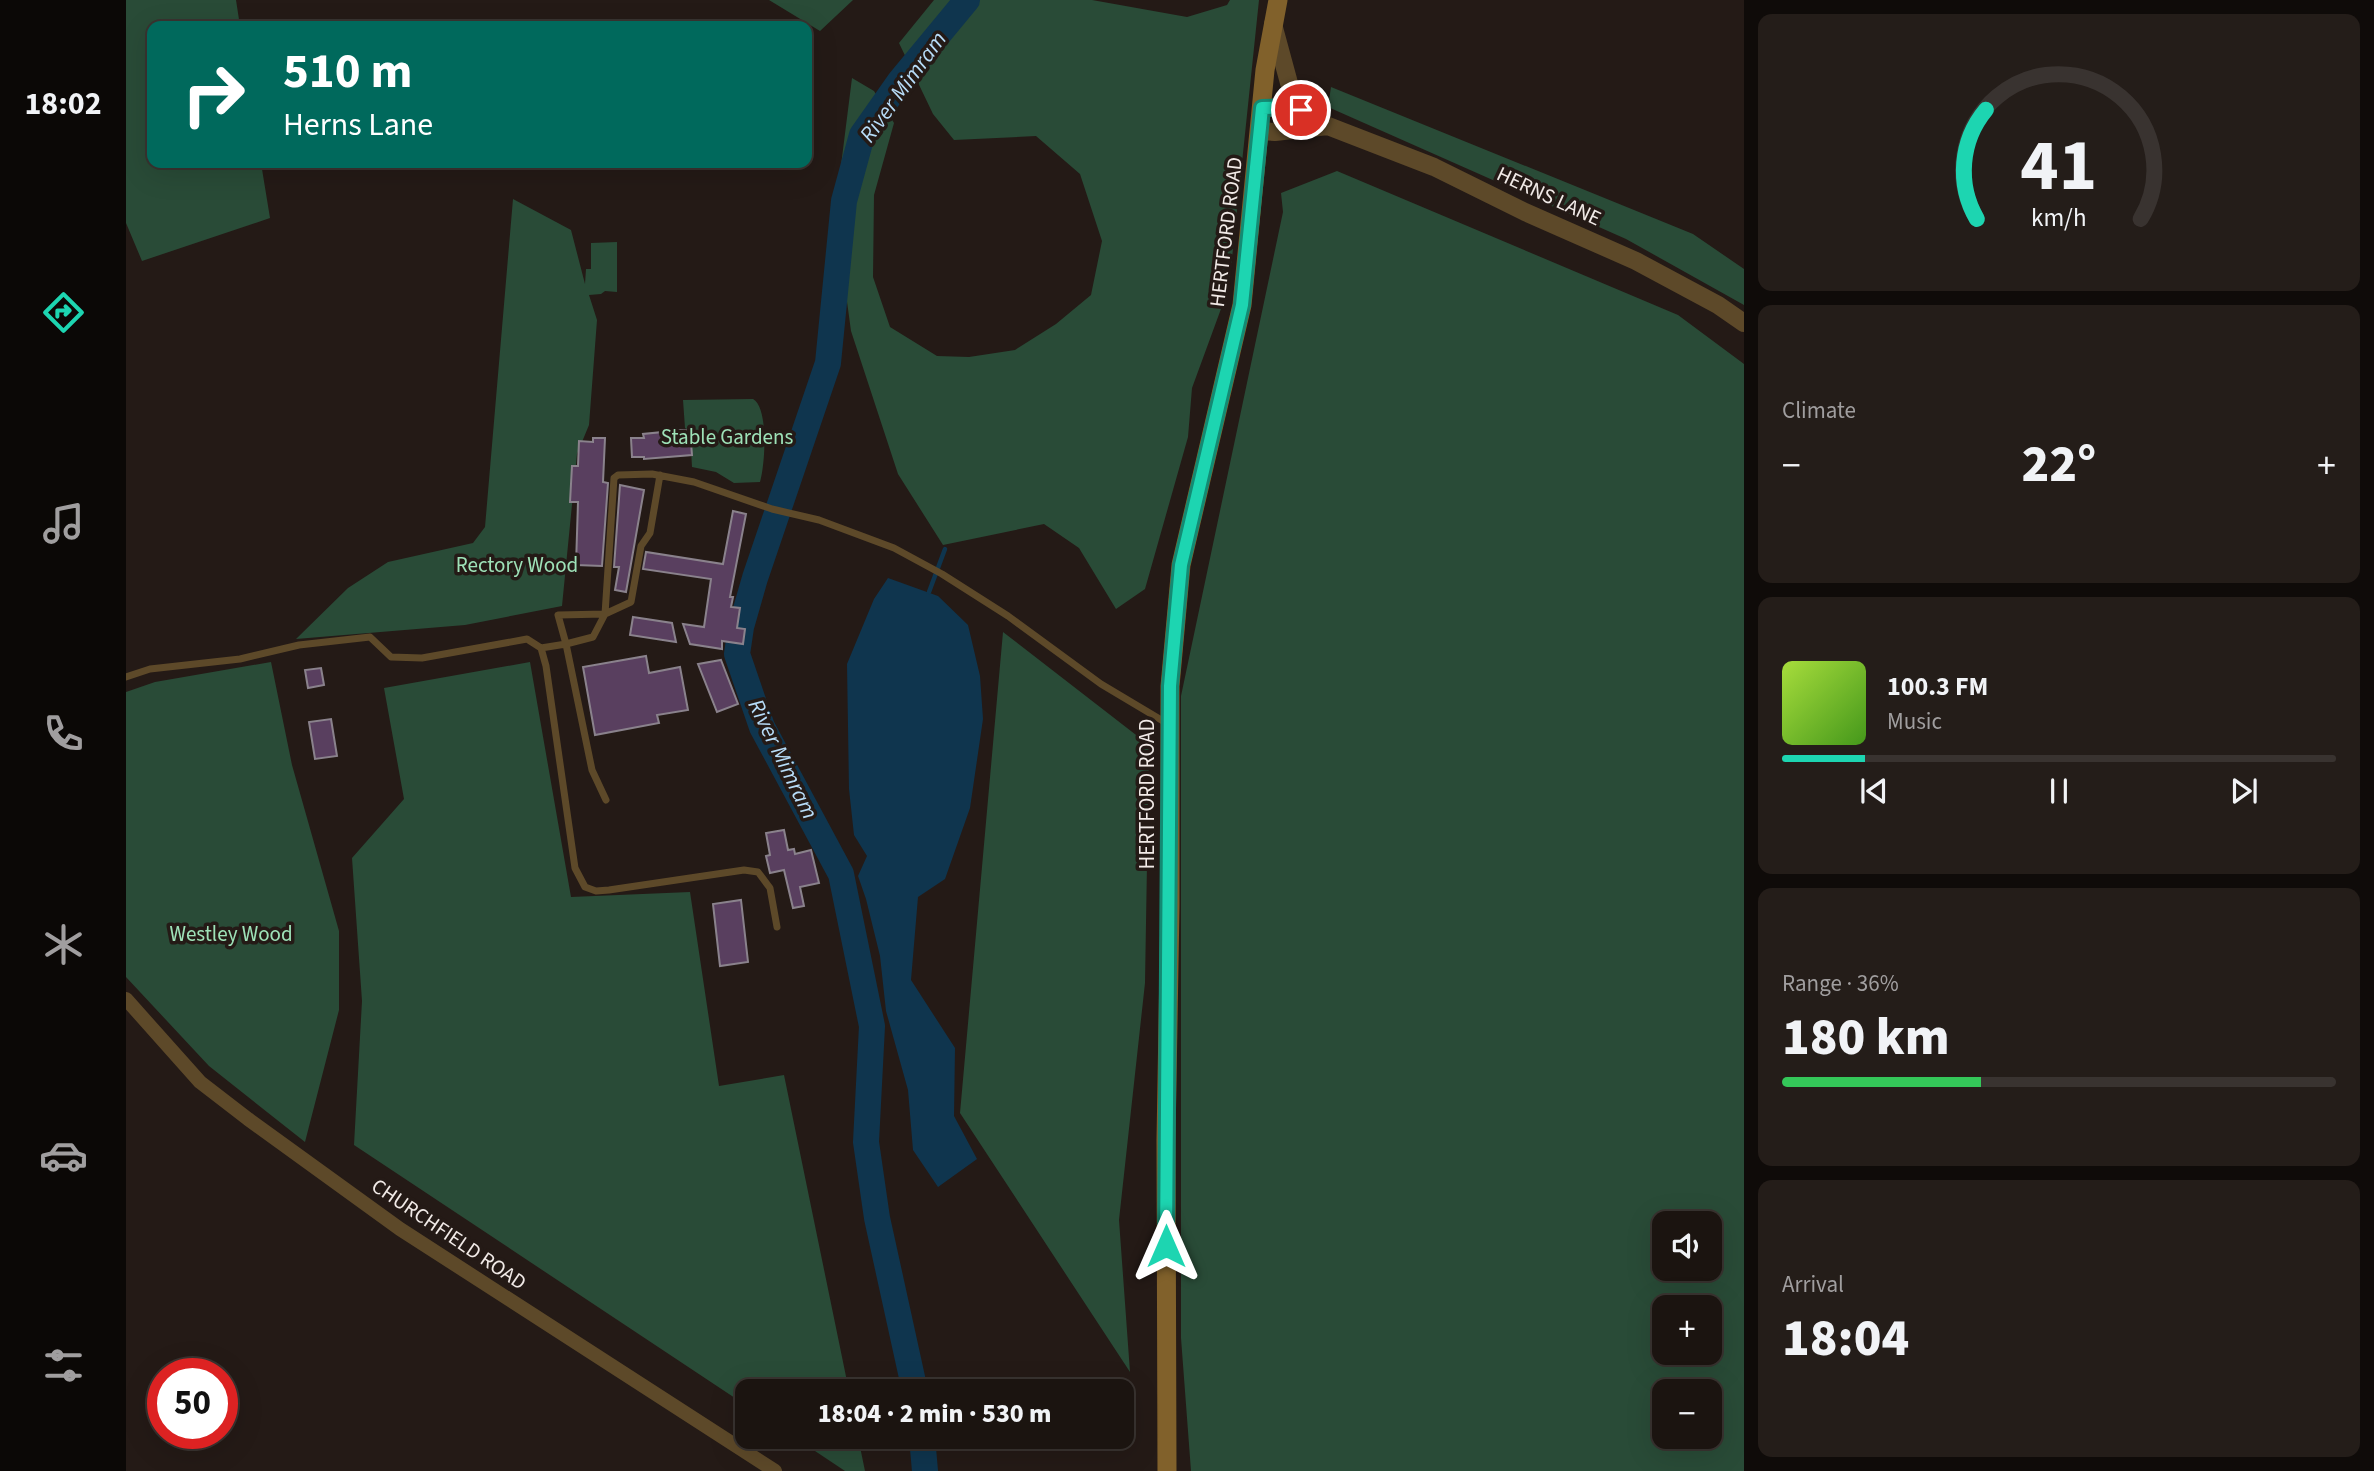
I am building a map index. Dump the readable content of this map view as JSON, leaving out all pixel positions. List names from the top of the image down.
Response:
{
  "streets": {
    "main road": ["HERTFORD ROAD"],
    "street": ["HERNS LANE", "CHURCHFIELD ROAD"]
  },
  "crossings": [
    ["HERNS LANE", "HERTFORD ROAD"]
  ],
  "water": ["River Mimram"],
  "parks": ["Stable Gardens", "Rectory Wood", "Westley Wood"],
  "page": {
    "tabs": "18:02",
    "turn": ["510 m", "Herns Lane"],
    "tile": [
      "Climate",
      ["Range · 36%", "180 km"],
      ["Arrival", "18:04"]
    ],
    "heat": ["−", "22°", "+"],
    "song": ["100.3 FM", "Music"],
    "map_buttons": ["+", "−"],
    "limit": "50",
    "trip": "18:04 · 2 min · 530 m",
    "gauge": ["41", "km/h"]
  }
}
